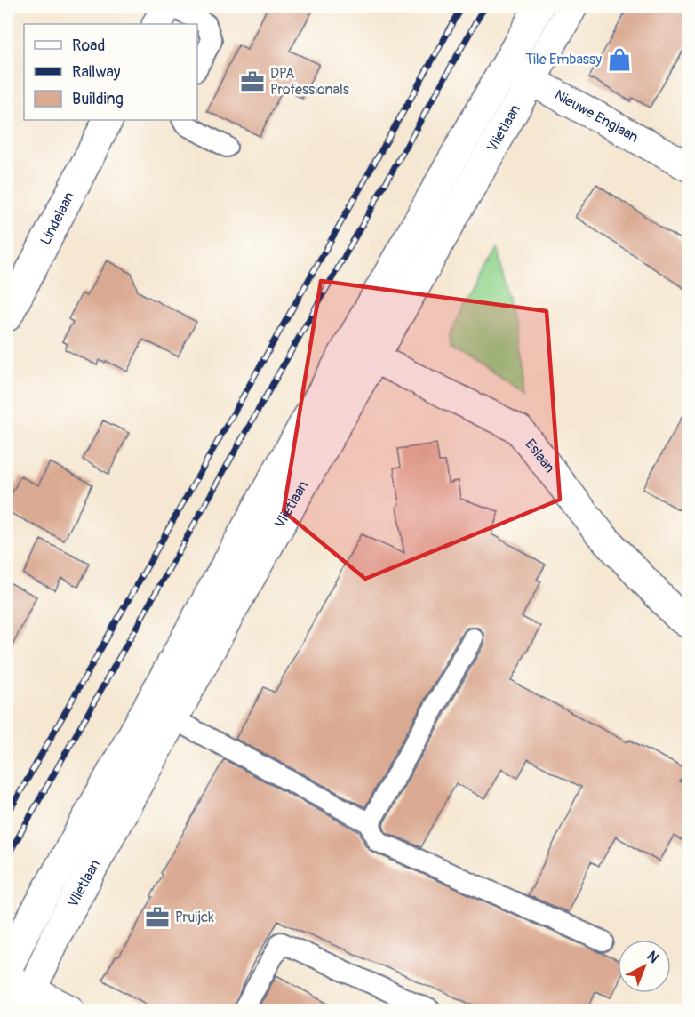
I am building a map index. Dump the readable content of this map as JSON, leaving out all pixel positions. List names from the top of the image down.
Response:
{
  "streets": {
    "street": [
      "Nieuwe Englaan",
      "Vlietlaan",
      "Lindelaan",
      "Eslaan"
    ]
  },
  "crossings": [
    ["Nieuwe Englaan", "Vlietlaan"],
    ["Vlietlaan", "Eslaan"]
  ],
  "places": {
    "shop": ["Tile Embassy"],
    "office": ["DPA Professionals", "Pruijck"]
  },
  "legend": ["Road", "Railway", "Building"],
  "north": "top right"
}
